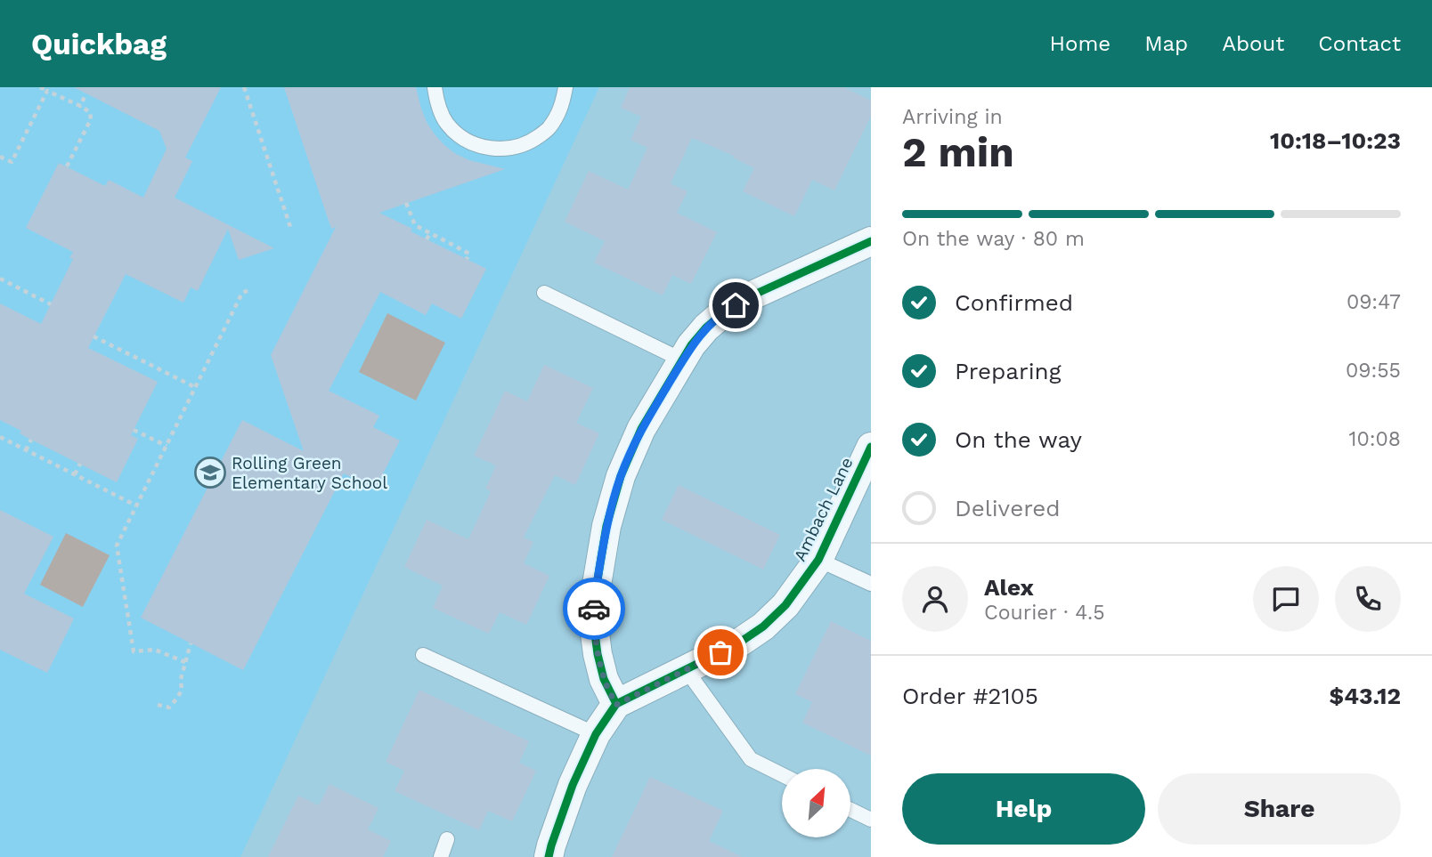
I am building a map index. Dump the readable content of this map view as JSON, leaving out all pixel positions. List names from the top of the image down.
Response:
{
  "streets": {
    "street": ["Ambach Lane"]
  },
  "places": {
    "school or university": ["Rolling Green Elementary School"]
  },
  "north": "top right",
  "page": {
    "header": "Quickbag",
    "nav": [
      "Home",
      "Map",
      "About",
      "Contact"
    ],
    "heading": ["2 min", "Arriving in", "10:18–10:23"],
    "panel": [
      "Alex",
      "Courier · 4.5",
      "Order #2105",
      "$43.12"
    ],
    "bar": "On the way · 80 m",
    "list": [
      ["Confirmed", "09:47"],
      ["Preparing", "09:55"],
      ["On the way", "10:08"],
      "Delivered"
    ],
    "buttons": ["Help", "Share"]
  }
}
